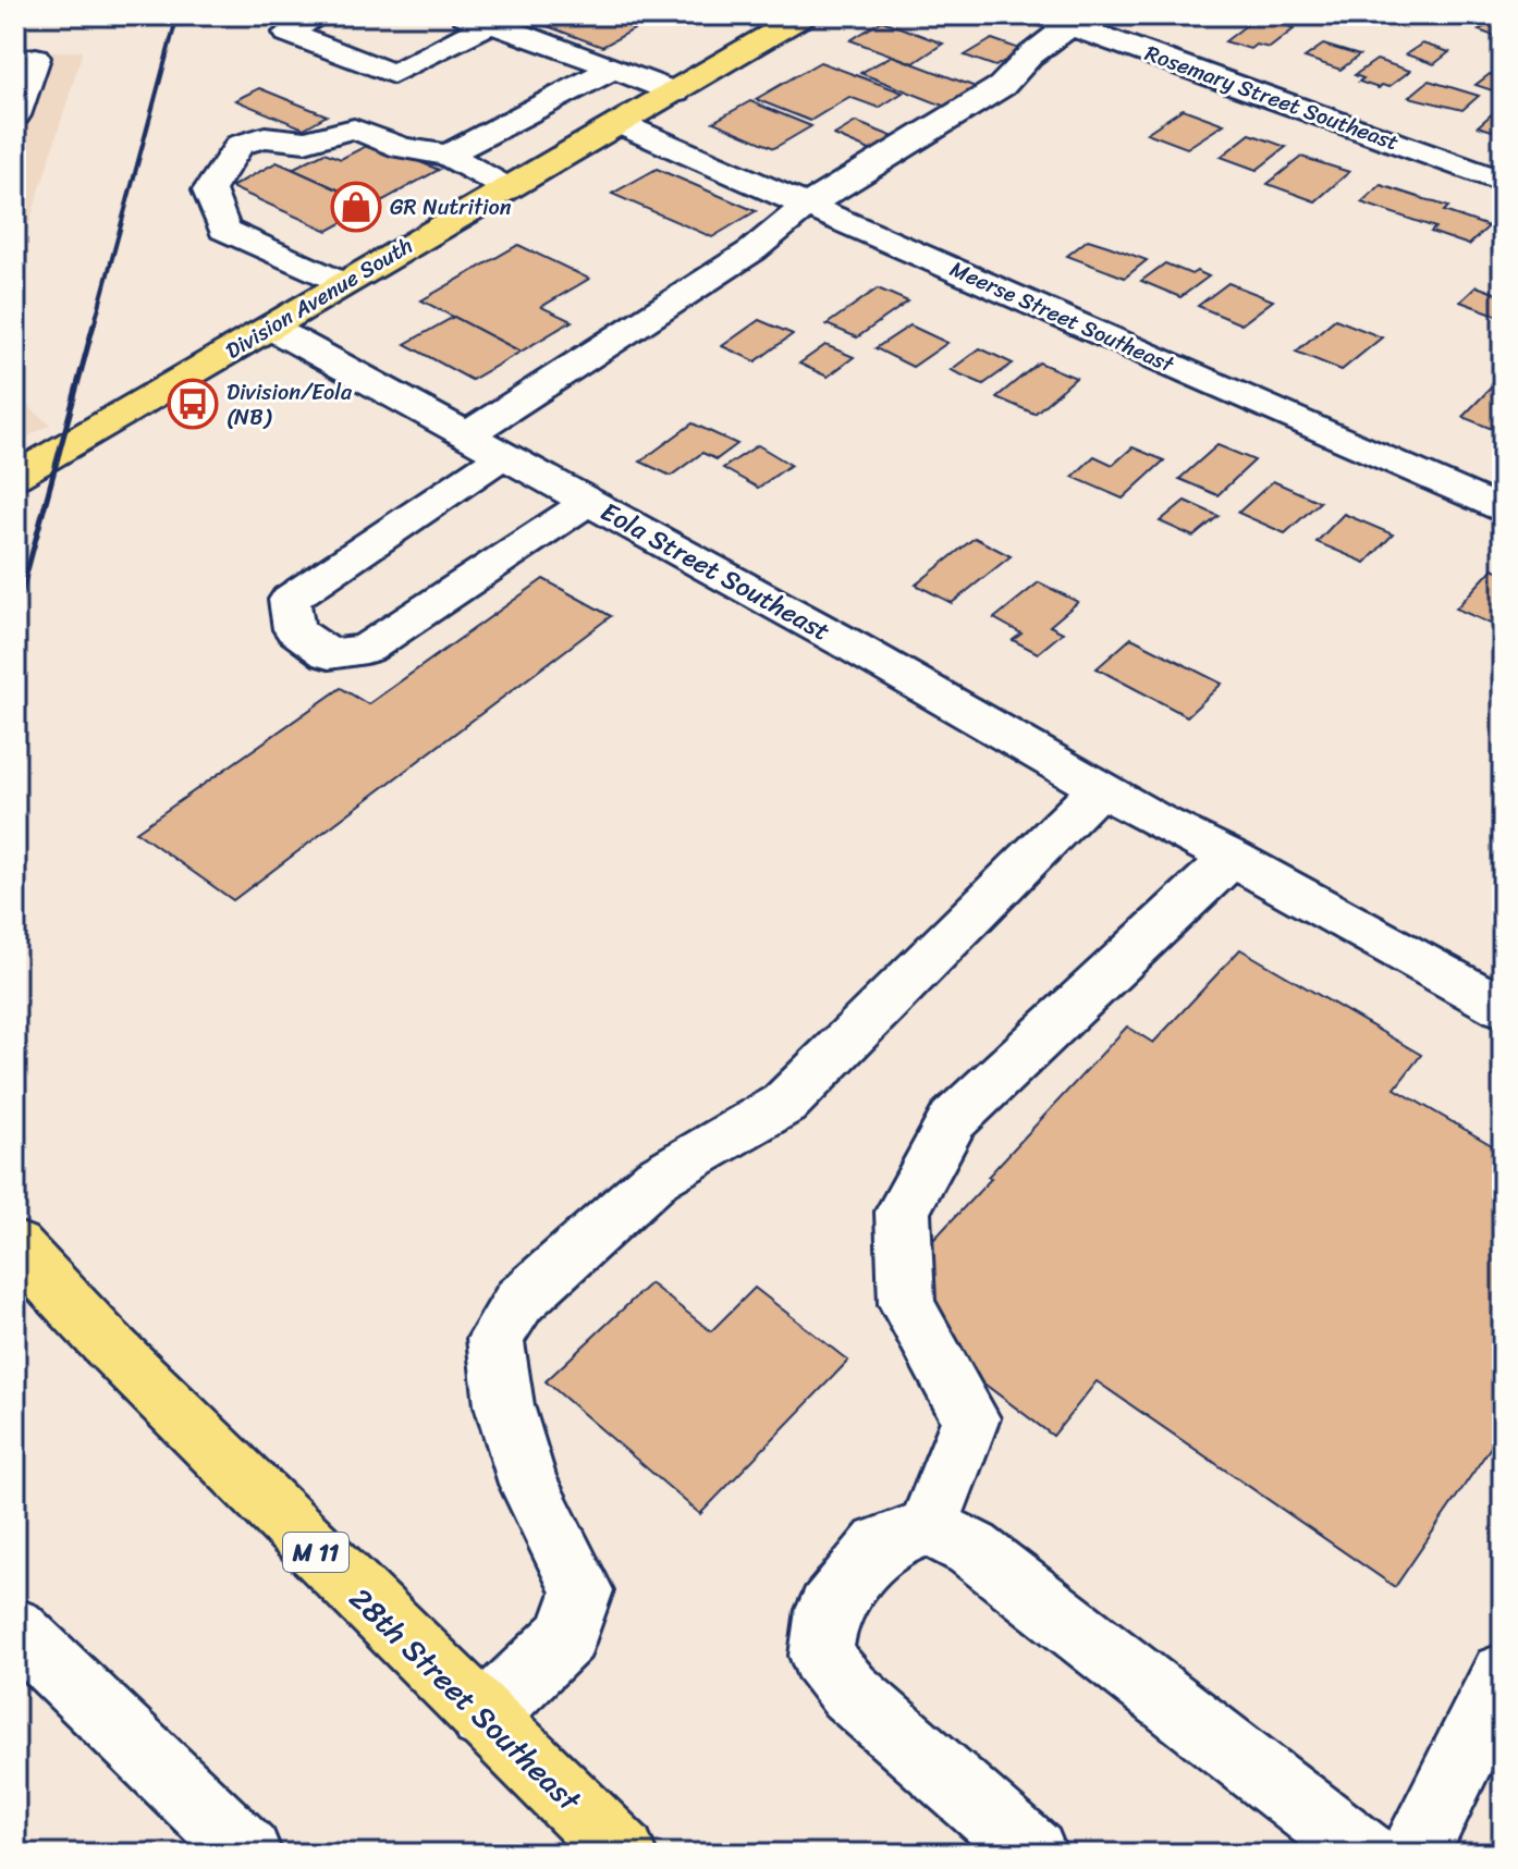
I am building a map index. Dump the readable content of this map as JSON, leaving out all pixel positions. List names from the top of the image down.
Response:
{
  "streets": {
    "main road": ["Division Avenue South", "M 11", "28th Street Southeast"],
    "street": ["Rosemary Street Southeast", "Meerse Street Southeast", "Eola Street Southeast"]
  },
  "crossings": [
    ["Division Avenue South", "Meerse Street Southeast"],
    ["Division Avenue South", "Eola Street Southeast"]
  ],
  "places": {
    "shop": ["GR Nutrition"],
    "bus stop": ["Division/Eola (NB)"]
  }
}
